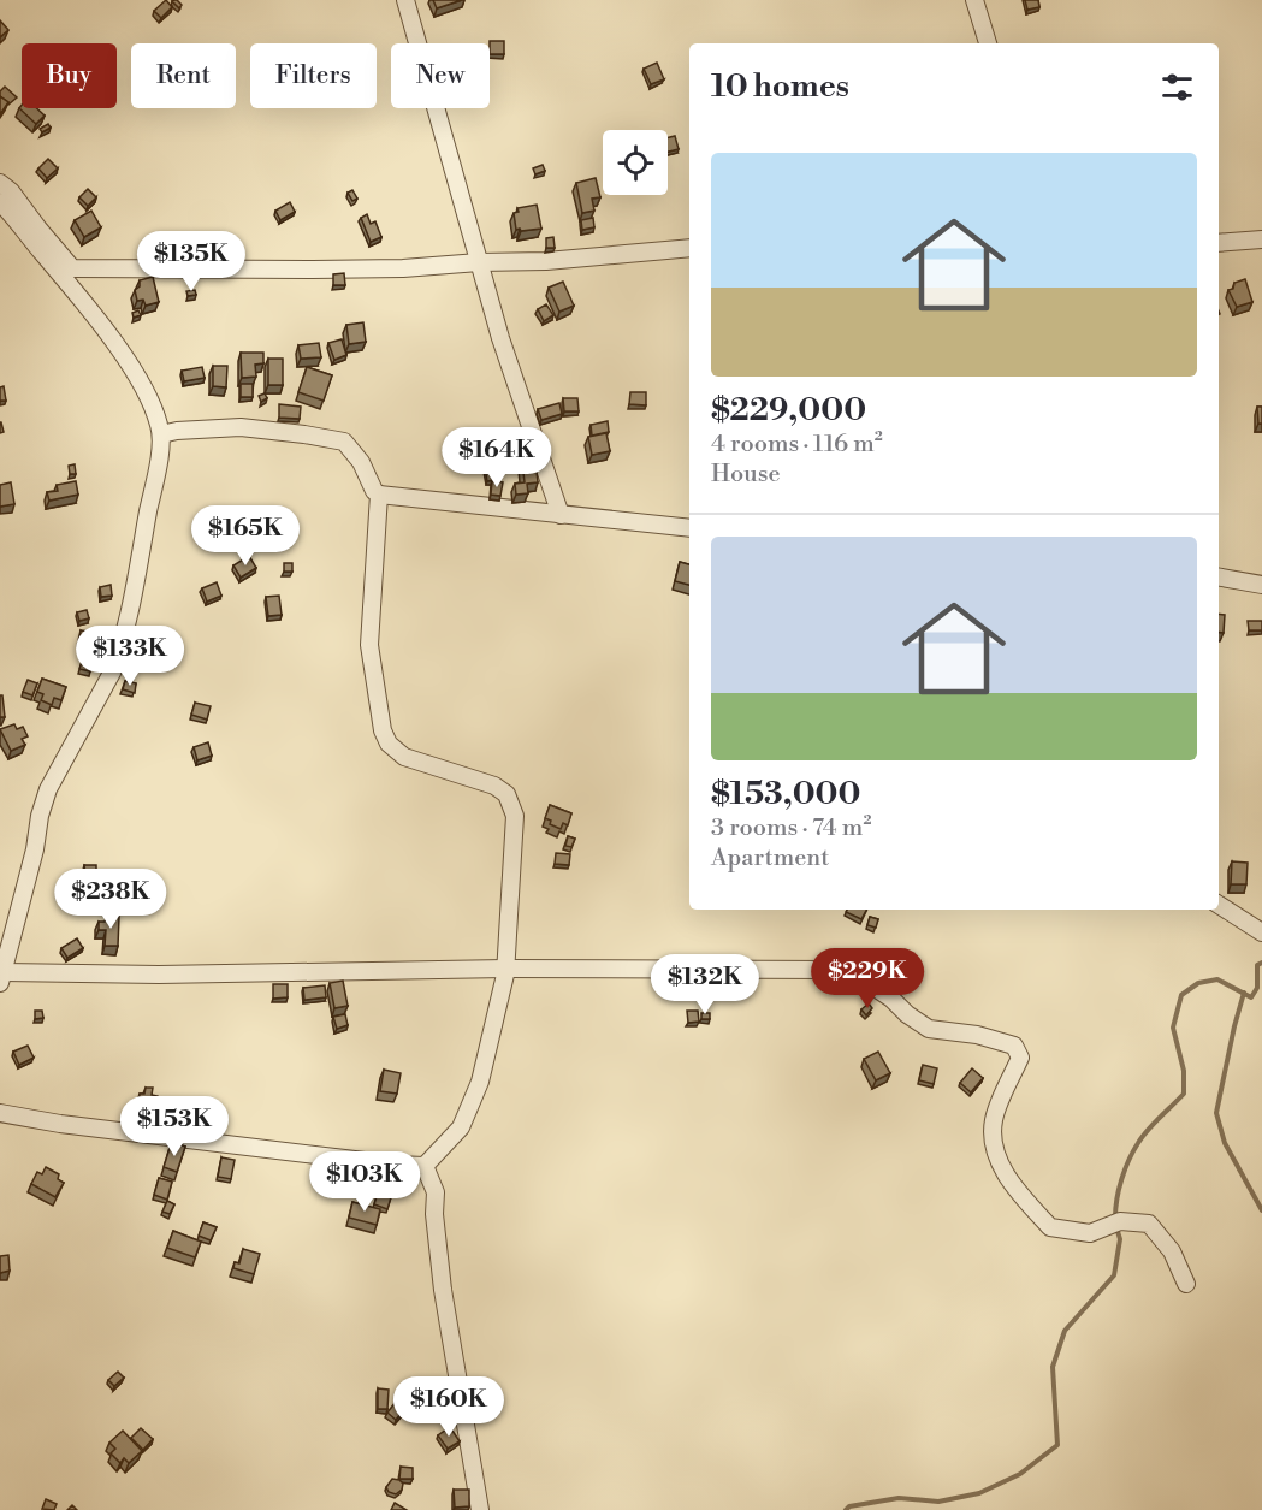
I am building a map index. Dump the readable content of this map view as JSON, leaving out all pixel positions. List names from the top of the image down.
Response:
{
  "page": {
    "chip": [
      "Buy",
      "Rent",
      "Filters",
      "New"
    ],
    "heading": "10 homes",
    "list": [
      {
        "name": "$229,000",
        "note": "4 rooms · 116 m² · House"
      },
      {
        "name": "$153,000",
        "note": "3 rooms · 74 m² · Apartment"
      }
    ],
    "price": [
      "$135K",
      "$164K",
      "$165K",
      "$133K",
      "$238K",
      "$229K",
      "$132K",
      "$153K",
      "$103K",
      "$160K"
    ]
  }
}
